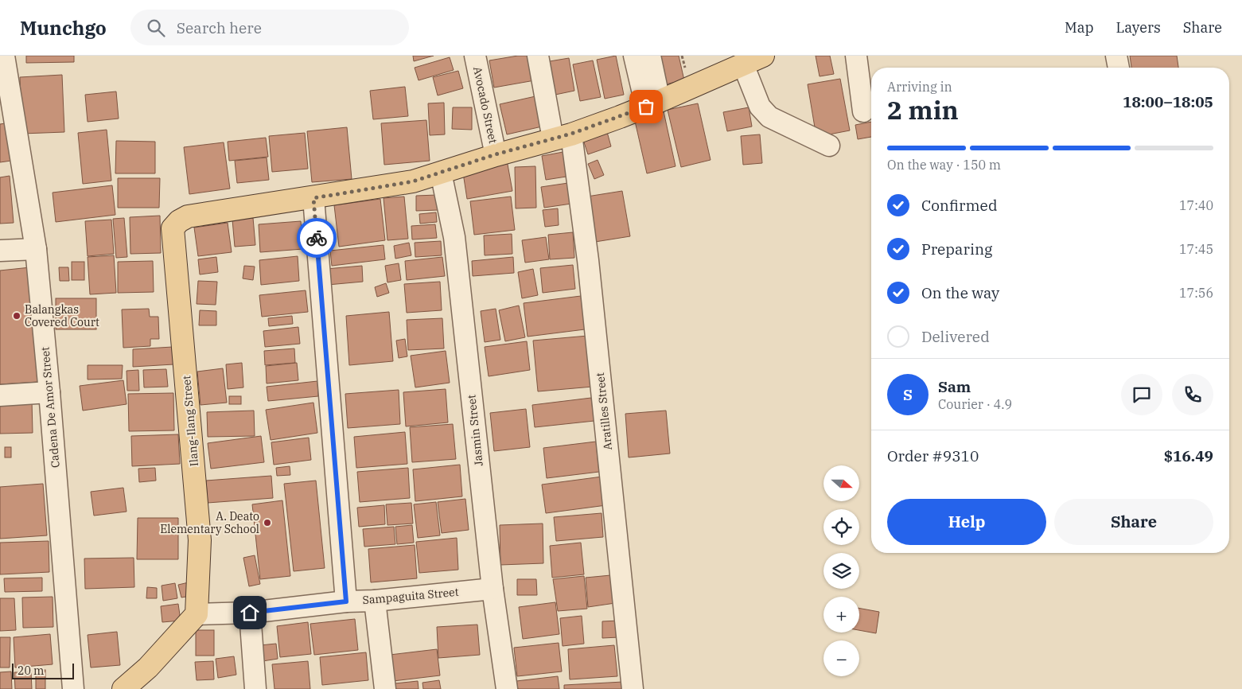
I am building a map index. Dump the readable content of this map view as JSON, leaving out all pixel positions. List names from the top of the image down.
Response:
{
  "streets": {
    "main road": ["Ilang-Ilang Street"],
    "street": [
      "Avocado Street",
      "Cadena De Amor Street",
      "Aratilles Street",
      "Jasmin Street",
      "Sampaguita Street"
    ]
  },
  "crossings": [
    ["Ilang-Ilang Street", "Sampaguita Street"],
    ["Jasmin Street", "Sampaguita Street"]
  ],
  "places": ["Balangkas Covered Court", "A. Deato Elementary School"],
  "scale_bar": "20 m",
  "north": "right",
  "page": {
    "header": "Munchgo",
    "search": "Search here",
    "nav": ["Map", "Layers", "Share"],
    "heading": ["2 min", "Arriving in", "18:00–18:05"],
    "panel": [
      "Sam",
      "Courier · 4.9",
      "Order #9310",
      "$16.49"
    ],
    "bar": "On the way · 150 m",
    "list": [
      ["Confirmed", "17:40"],
      ["Preparing", "17:45"],
      ["On the way", "17:56"],
      "Delivered"
    ],
    "round": "S",
    "map_buttons": ["+", "−"],
    "buttons": ["Help", "Share"],
    "scale": "20 m"
  }
}
